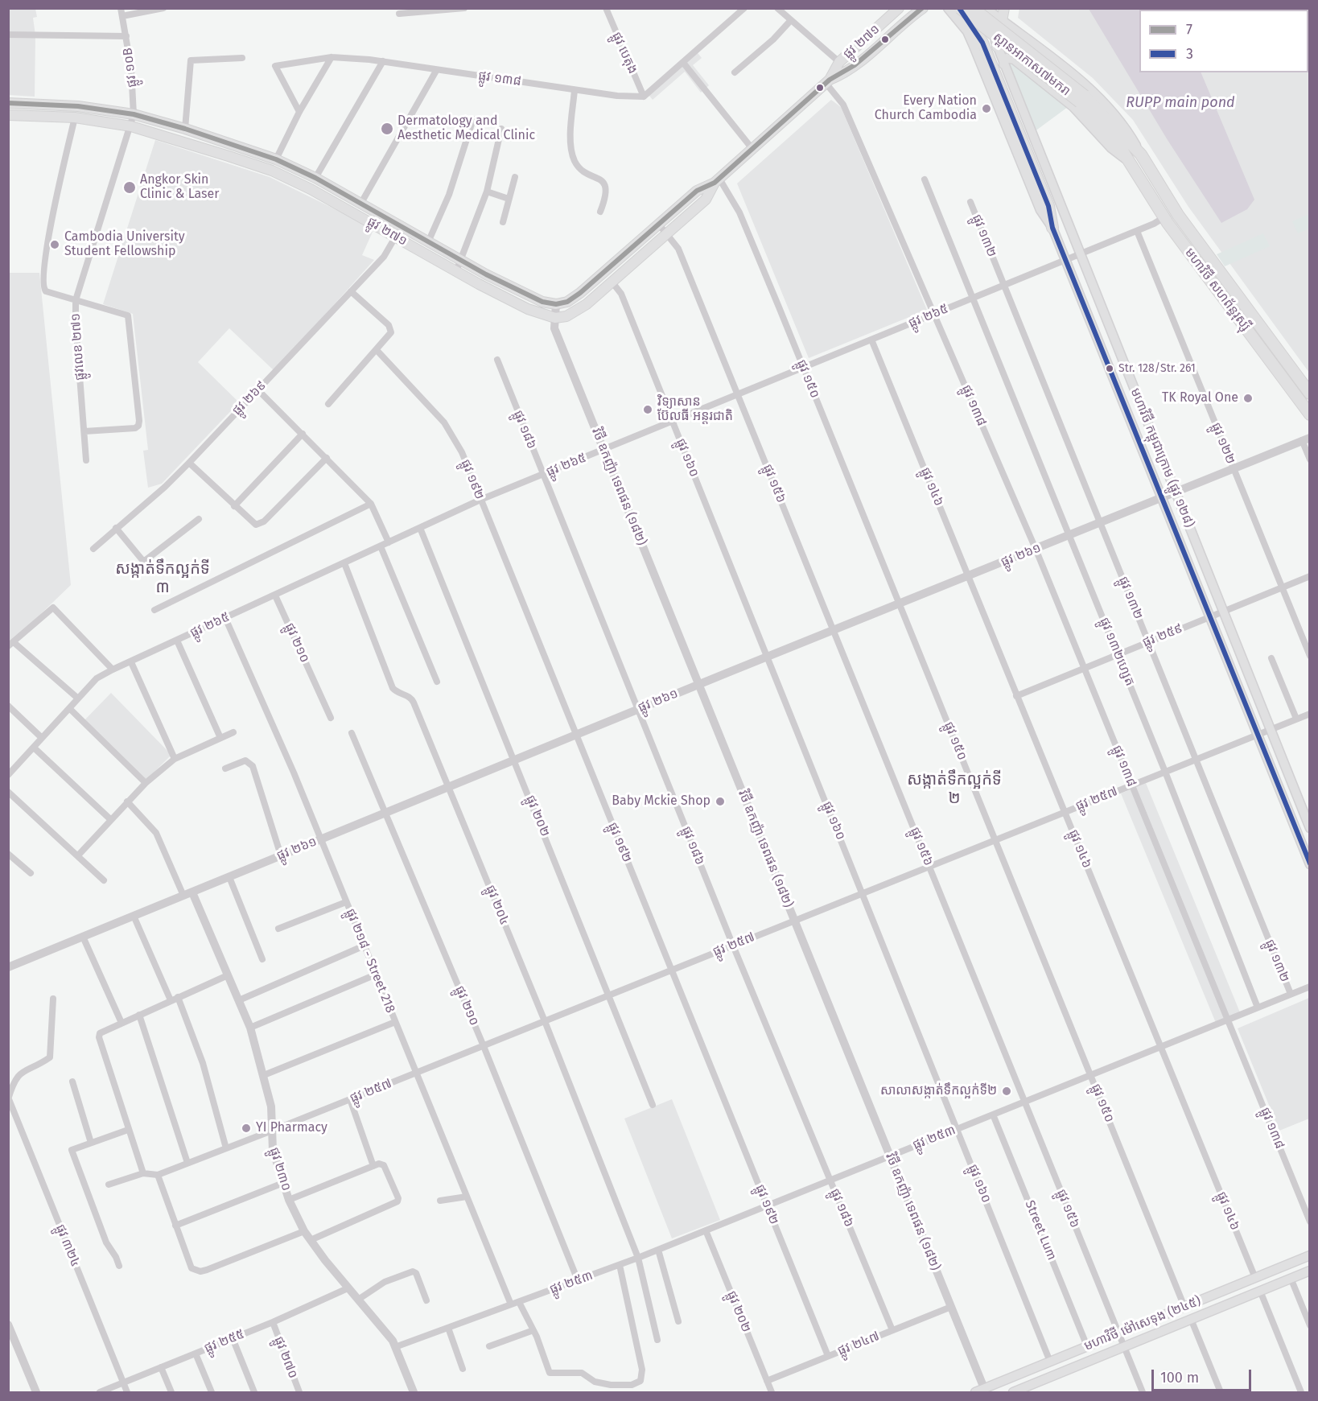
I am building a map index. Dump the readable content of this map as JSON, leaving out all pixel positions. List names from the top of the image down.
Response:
{
  "streets": {
    "highway": ["ស្ពានអាកាស៧មករា", "មហាវិថី សហព័ន្ធរុស្ស៊ី"],
    "main road": ["ផ្លូវ ២៧១", "មហាវិថី កម្ពុជាក្រោម (ផ្លូវ ១២៨)", "មហាវិថី ម៉ៅសេទុង (២៤៥)"],
    "street": [
      "ផ្លូវ បេតុង",
      "ផ្លូវ ១០B",
      "ផ្លូវ ១៣៨",
      "ផ្លូវ ១៣២",
      "ផ្លូវ ២៦៥",
      "ផ្លូវលេខ ២៧១",
      "ផ្លូវ ១៥០",
      "ផ្លូវ ២៦៩",
      "ផ្លូវ ១៨៦",
      "ផ្លូវ ១២២",
      "ផ្លូវ ១៦០",
      "ផ្លូវ ១៩២",
      "ផ្លូវ ១៥៦",
      "វិថី ឧកញ៉ា ទេពផន (១៨២)",
      "ផ្លូវ ១៤៦",
      "ផ្លូវ ២៦១",
      "ផ្លូវ ២៥៩",
      "ផ្លូវ ២១០",
      "ផ្លូវ ១៣២ហ្សេត",
      "ផ្លូវ ២៥៧",
      "ផ្លូវ ២០២",
      "ផ្លូវ ២០៤",
      "ផ្លូវ ២១៨ - Street 218",
      "ផ្លូវ ២៥៣",
      "ផ្លូវ ២៣០",
      "Street Lum",
      "ផ្លូវ ៣២៤",
      "ផ្លូវ ២៥៥",
      "ផ្លូវ ២៤៧",
      "ផ្លូវ ២៧០"
    ]
  },
  "crossings": [
    ["ផ្លូវ ២៧១", "ផ្លូវ ១០B"],
    ["ផ្លូវ ២៧១", "ផ្លូវ ១៣៨"],
    ["ផ្លូវ ២៧១", "ផ្លូវលេខ ២៧១"],
    ["ផ្លូវ ២៧១", "ផ្លូវ ១៥០"],
    ["ផ្លូវ ២៧១", "ផ្លូវ ២៦៩"],
    ["ផ្លូវ ២៧១", "ផ្លូវ ១៦០"],
    ["ផ្លូវ ២៧១", "ផ្លូវ ១៥៦"],
    ["ផ្លូវ ២៧១", "វិថី ឧកញ៉ា ទេពផន (១៨២)"],
    ["ផ្លូវ បេតុង", "ផ្លូវ ១៣៨"],
    ["ស្ពានអាកាស៧មករា", "មហាវិថី សហព័ន្ធរុស្ស៊ី"],
    ["ផ្លូវ ១០B", "ផ្លូវលេខ ២៧១"],
    ["ផ្លូវ ១៣៨", "ផ្លូវ ២៦៥"],
    ["ផ្លូវ ១៣៨", "ផ្លូវ ២៦១"],
    ["ផ្លូវ ១៣៨", "ផ្លូវ ២៥៩"],
    ["ផ្លូវ ១៣៨", "ផ្លូវ ២៥៧"],
    ["ផ្លូវ ១៣៨", "ផ្លូវ ២៥៣"],
    ["ផ្លូវ ១៣២", "ផ្លូវ ២៦៥"],
    ["ផ្លូវ ១៣២", "ផ្លូវ ២៦១"],
    ["ផ្លូវ ១៣២", "ផ្លូវ ២៥៩"],
    ["ផ្លូវ ១៣២", "ផ្លូវ ២៥៧"],
    ["ផ្លូវ ១៣២", "ផ្លូវ ២៥៣"],
    ["មហាវិថី សហព័ន្ធរុស្ស៊ី", "ផ្លូវ ២៦៥"],
    ["ផ្លូវ ២៦៥", "ផ្លូវ ១៥០"],
    ["ផ្លូវ ២៦៥", "ផ្លូវ ១៨៦"],
    ["ផ្លូវ ២៦៥", "ផ្លូវ ១២២"],
    ["ផ្លូវ ២៦៥", "ផ្លូវ ១៦០"],
    ["ផ្លូវ ២៦៥", "មហាវិថី កម្ពុជាក្រោម (ផ្លូវ ១២៨)"],
    ["ផ្លូវ ២៦៥", "ផ្លូវ ១៩២"],
    ["ផ្លូវ ២៦៥", "ផ្លូវ ១៥៦"],
    ["ផ្លូវ ២៦៥", "វិថី ឧកញ៉ា ទេពផន (១៨២)"],
    ["ផ្លូវ ២៦៥", "ផ្លូវ ១៤៦"],
    ["ផ្លូវ ២៦៥", "ផ្លូវ ២១០"],
    ["ផ្លូវ ២៦៥", "ផ្លូវ ១៣២ហ្សេត"],
    ["ផ្លូវ ២៦៥", "ផ្លូវ ២០២"],
    ["ផ្លូវ ២៦៥", "ផ្លូវ ២០៤"],
    ["ផ្លូវ ២៦៥", "ផ្លូវ ២១៨ - Street 218"],
    ["ផ្លូវ ១៥០", "ផ្លូវ ២៦១"],
    ["ផ្លូវ ១៥០", "ផ្លូវ ២៥៧"],
    ["ផ្លូវ ១៥០", "ផ្លូវ ២៥៣"],
    ["ផ្លូវ ១៥០", "មហាវិថី ម៉ៅសេទុង (២៤៥)"],
    ["ផ្លូវ ១៨៦", "ផ្លូវ ២៦១"],
    ["ផ្លូវ ១៨៦", "ផ្លូវ ២៥៧"],
    ["ផ្លូវ ១៨៦", "ផ្លូវ ២៥៣"],
    ["ផ្លូវ ១៨៦", "ផ្លូវ ២៤៧"],
    ["ផ្លូវ ១២២", "ផ្លូវ ២៦១"],
    ["ផ្លូវ ១២២", "ផ្លូវ ២៥៩"],
    ["ផ្លូវ ១៦០", "ផ្លូវ ២៦១"],
    ["ផ្លូវ ១៦០", "ផ្លូវ ២៥៧"],
    ["ផ្លូវ ១៦០", "ផ្លូវ ២៥៣"],
    ["ផ្លូវ ១៦០", "មហាវិថី ម៉ៅសេទុង (២៤៥)"],
    ["មហាវិថី កម្ពុជាក្រោម (ផ្លូវ ១២៨)", "ផ្លូវ ២៦១"],
    ["មហាវិថី កម្ពុជាក្រោម (ផ្លូវ ១២៨)", "ផ្លូវ ២៥៩"],
    ["មហាវិថី កម្ពុជាក្រោម (ផ្លូវ ១២៨)", "ផ្លូវ ២៥៧"],
    ["ផ្លូវ ១៩២", "ផ្លូវ ២៦១"],
    ["ផ្លូវ ១៩២", "ផ្លូវ ២៥៧"],
    ["ផ្លូវ ១៩២", "ផ្លូវ ២៥៣"],
    ["ផ្លូវ ១៩២", "ផ្លូវ ២៤៧"],
    ["ផ្លូវ ១៥៦", "ផ្លូវ ២៦១"],
    ["ផ្លូវ ១៥៦", "ផ្លូវ ២៥៧"],
    ["ផ្លូវ ១៥៦", "ផ្លូវ ២៥៣"],
    ["ផ្លូវ ១៥៦", "មហាវិថី ម៉ៅសេទុង (២៤៥)"],
    ["វិថី ឧកញ៉ា ទេពផន (១៨២)", "ផ្លូវ ២៦១"],
    ["វិថី ឧកញ៉ា ទេពផន (១៨២)", "ផ្លូវ ២៥៧"],
    ["វិថី ឧកញ៉ា ទេពផន (១៨២)", "ផ្លូវ ២៥៣"],
    ["វិថី ឧកញ៉ា ទេពផន (១៨២)", "មហាវិថី ម៉ៅសេទុង (២៤៥)"],
    ["វិថី ឧកញ៉ា ទេពផន (១៨២)", "ផ្លូវ ២៤៧"],
    ["ផ្លូវ ១៤៦", "ផ្លូវ ២៦១"],
    ["ផ្លូវ ១៤៦", "ផ្លូវ ២៥៩"],
    ["ផ្លូវ ១៤៦", "ផ្លូវ ២៥៧"],
    ["ផ្លូវ ១៤៦", "ផ្លូវ ២៥៣"],
    ["ផ្លូវ ១៤៦", "មហាវិថី ម៉ៅសេទុង (២៤៥)"],
    ["ផ្លូវ ២៦១", "ផ្លូវ ២១០"],
    ["ផ្លូវ ២៦១", "ផ្លូវ ១៣២ហ្សេត"],
    ["ផ្លូវ ២៦១", "ផ្លូវ ២០២"],
    ["ផ្លូវ ២៦១", "ផ្លូវ ២០៤"],
    ["ផ្លូវ ២៦១", "ផ្លូវ ២១៨ - Street 218"],
    ["ផ្លូវ ២៦១", "ផ្លូវ ២៣០"],
    ["ផ្លូវ ២៥៩", "ផ្លូវ ១៣២ហ្សេត"],
    ["ផ្លូវ ២១០", "ផ្លូវ ២៥៧"],
    ["ផ្លូវ ២១០", "ផ្លូវ ២៥៣"],
    ["ផ្លូវ ១៣២ហ្សេត", "ផ្លូវ ២៥៧"],
    ["ផ្លូវ ១៣២ហ្សេត", "ផ្លូវ ២៥៣"],
    ["ផ្លូវ ២៥៧", "ផ្លូវ ២០២"],
    ["ផ្លូវ ២៥៧", "ផ្លូវ ២០៤"],
    ["ផ្លូវ ២៥៧", "ផ្លូវ ២១៨ - Street 218"],
    ["ផ្លូវ ២៥៧", "ផ្លូវ ២៣០"],
    ["ផ្លូវ ២០២", "ផ្លូវ ២៥៣"],
    ["ផ្លូវ ២០២", "ផ្លូវ ២៤៧"],
    ["ផ្លូវ ២០៤", "ផ្លូវ ២៥៣"],
    ["ផ្លូវ ២១៨ - Street 218", "ផ្លូវ ២៥៣"],
    ["ផ្លូវ ២៥៣", "ផ្លូវ ២៣០"],
    ["ផ្លូវ ២៥៣", "Street Lum"],
    ["ផ្លូវ ២៣០", "ផ្លូវ ២៥៥"],
    ["Street Lum", "មហាវិថី ម៉ៅសេទុង (២៤៥)"],
    ["ផ្លូវ ៣២៤", "ផ្លូវ ២៥៥"],
    ["ផ្លូវ ២៥៥", "ផ្លូវ ២៧០"]
  ],
  "districts": ["សង្កាត់ទឹកល្អក់ទី ៣", "សង្កាត់ទឹកល្អក់ទី ២"],
  "water": ["RUPP main pond"],
  "places": [
    "Every Nation Church Cambodia",
    "Dermatology and Aesthetic Medical Clinic",
    "Angkor Skin Clinic & Laser",
    "Cambodia University Student Fellowship",
    "Str. 128/Str. 261",
    "TK Royal One",
    "វិទ្យាស្ថាន ប៊ែលធី អន្ដរជាតិ",
    "Baby Mckie Shop",
    "សាលាសង្កាត់ទឹកល្អក់ទី២",
    "YI Pharmacy"
  ],
  "lines": ["transit line 7", "transit line 3"],
  "legend": ["7", "3"],
  "scale_bar": "100 m"
}
